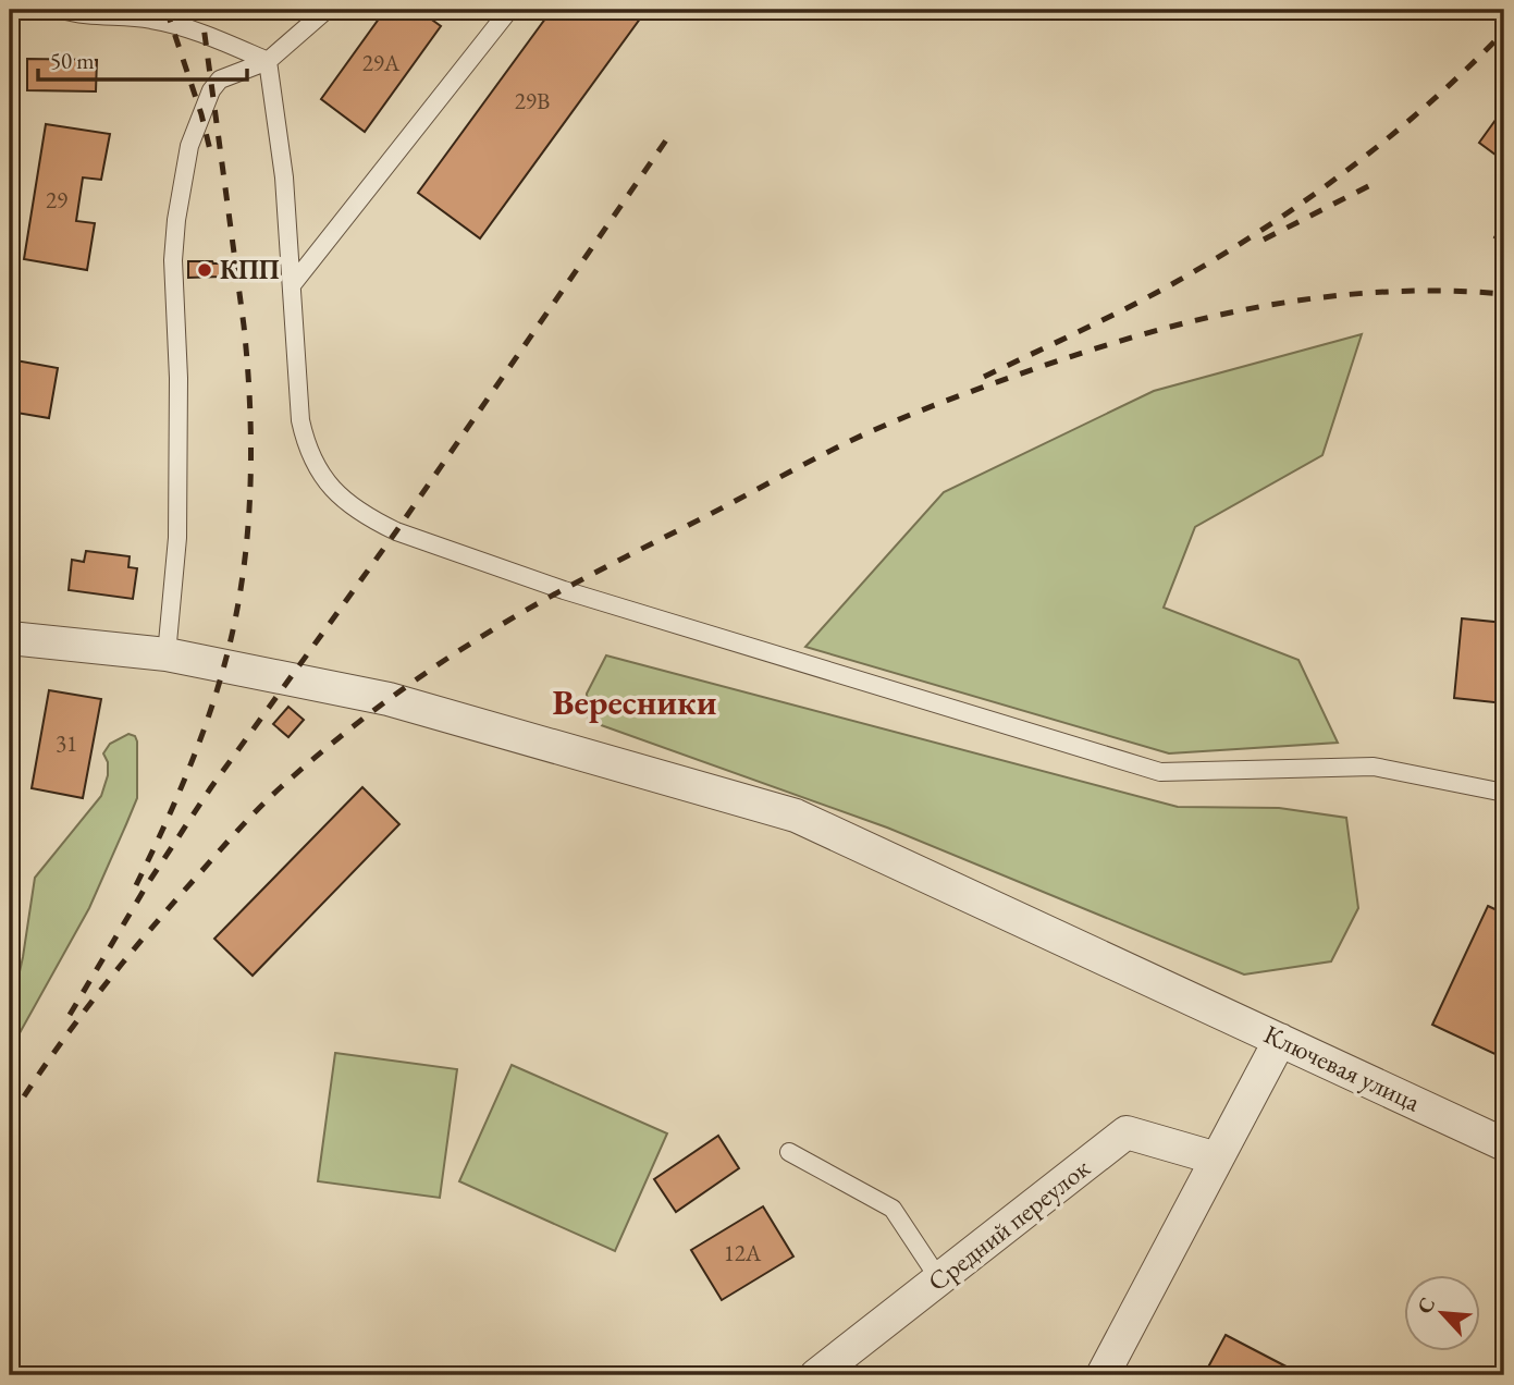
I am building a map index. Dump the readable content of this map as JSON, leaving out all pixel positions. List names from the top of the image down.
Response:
{
  "streets": {
    "street": ["Ключевая улица", "Средний переулок"]
  },
  "districts": ["Вересники"],
  "places": ["КПП"],
  "house_numbers": [
    "29А",
    "29В",
    "29",
    "31",
    "12А"
  ],
  "scale_bar": "50 m",
  "north": "top left"
}
